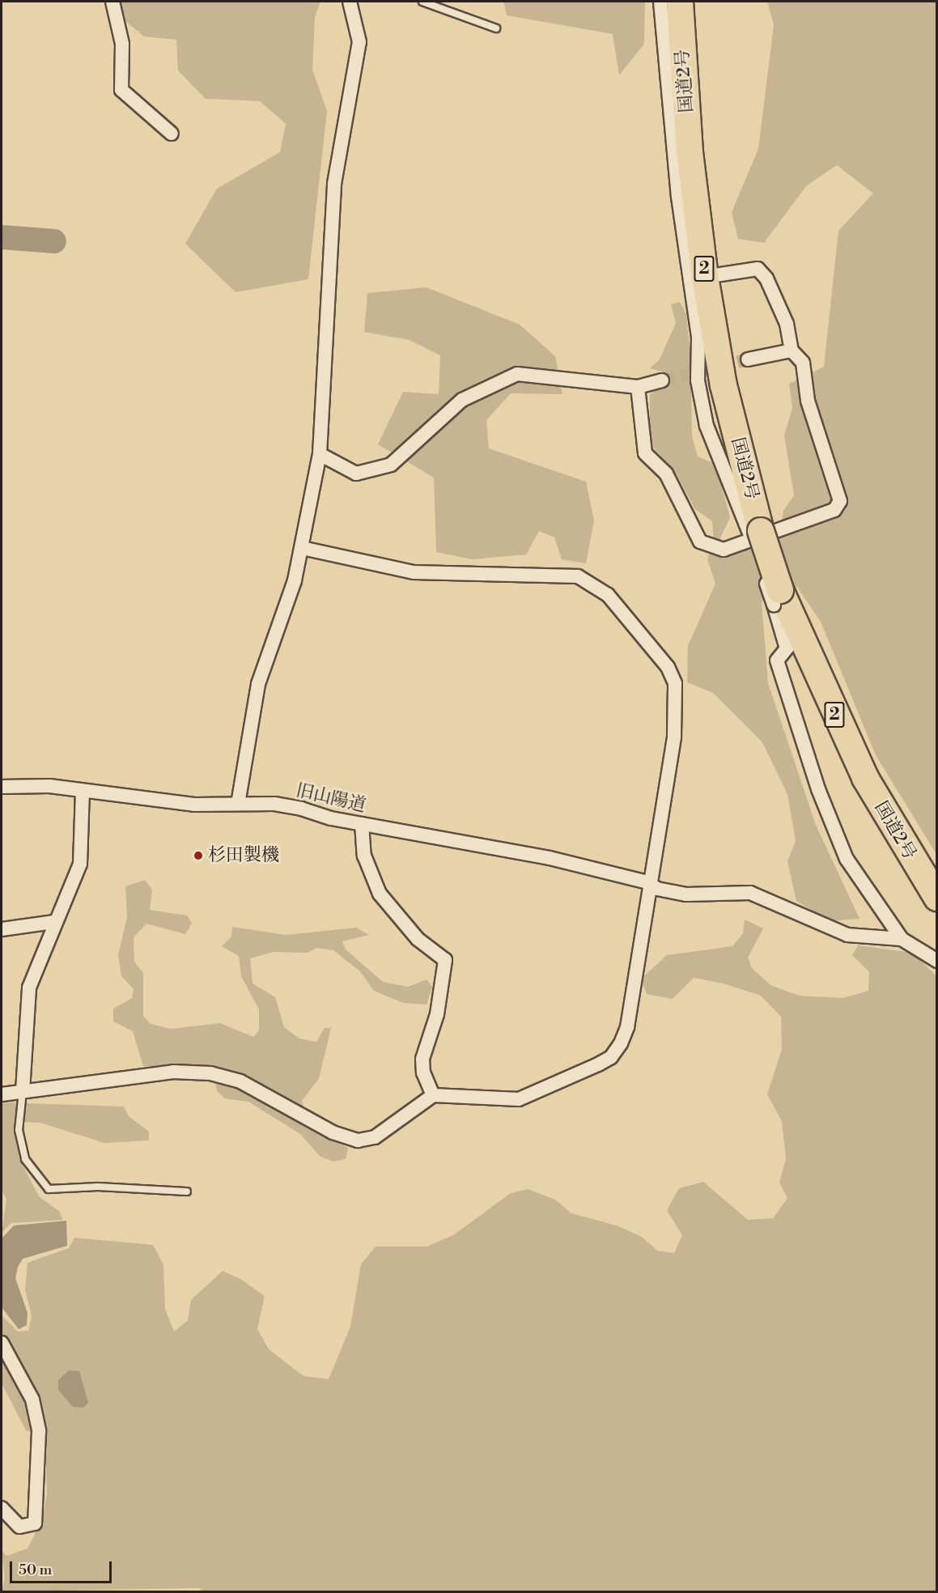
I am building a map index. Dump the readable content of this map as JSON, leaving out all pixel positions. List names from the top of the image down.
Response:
{
  "streets": {
    "highway": ["国道2号", "2"],
    "street": ["旧山陽道"]
  },
  "places": ["杉田製機"],
  "scale_bar": "50 m"
}
